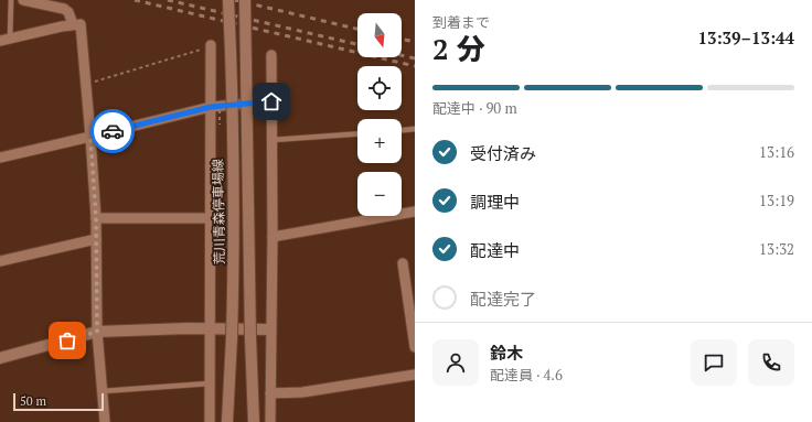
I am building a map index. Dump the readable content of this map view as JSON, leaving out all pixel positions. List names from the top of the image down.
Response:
{
  "streets": {
    "main road": ["荒川青森停車場線"]
  },
  "scale_bar": "50 m",
  "north": "bottom",
  "page": {
    "heading": ["2 分", "到着まで", "13:39–13:44"],
    "panel": ["鈴木", "配達員 · 4.6"],
    "map_buttons": ["+", "−"],
    "bar": "配達中 · 90 m",
    "list": [
      ["受付済み", "13:16"],
      ["調理中", "13:19"],
      ["配達中", "13:32"],
      "配達完了"
    ],
    "scale": "50 m"
  }
}
